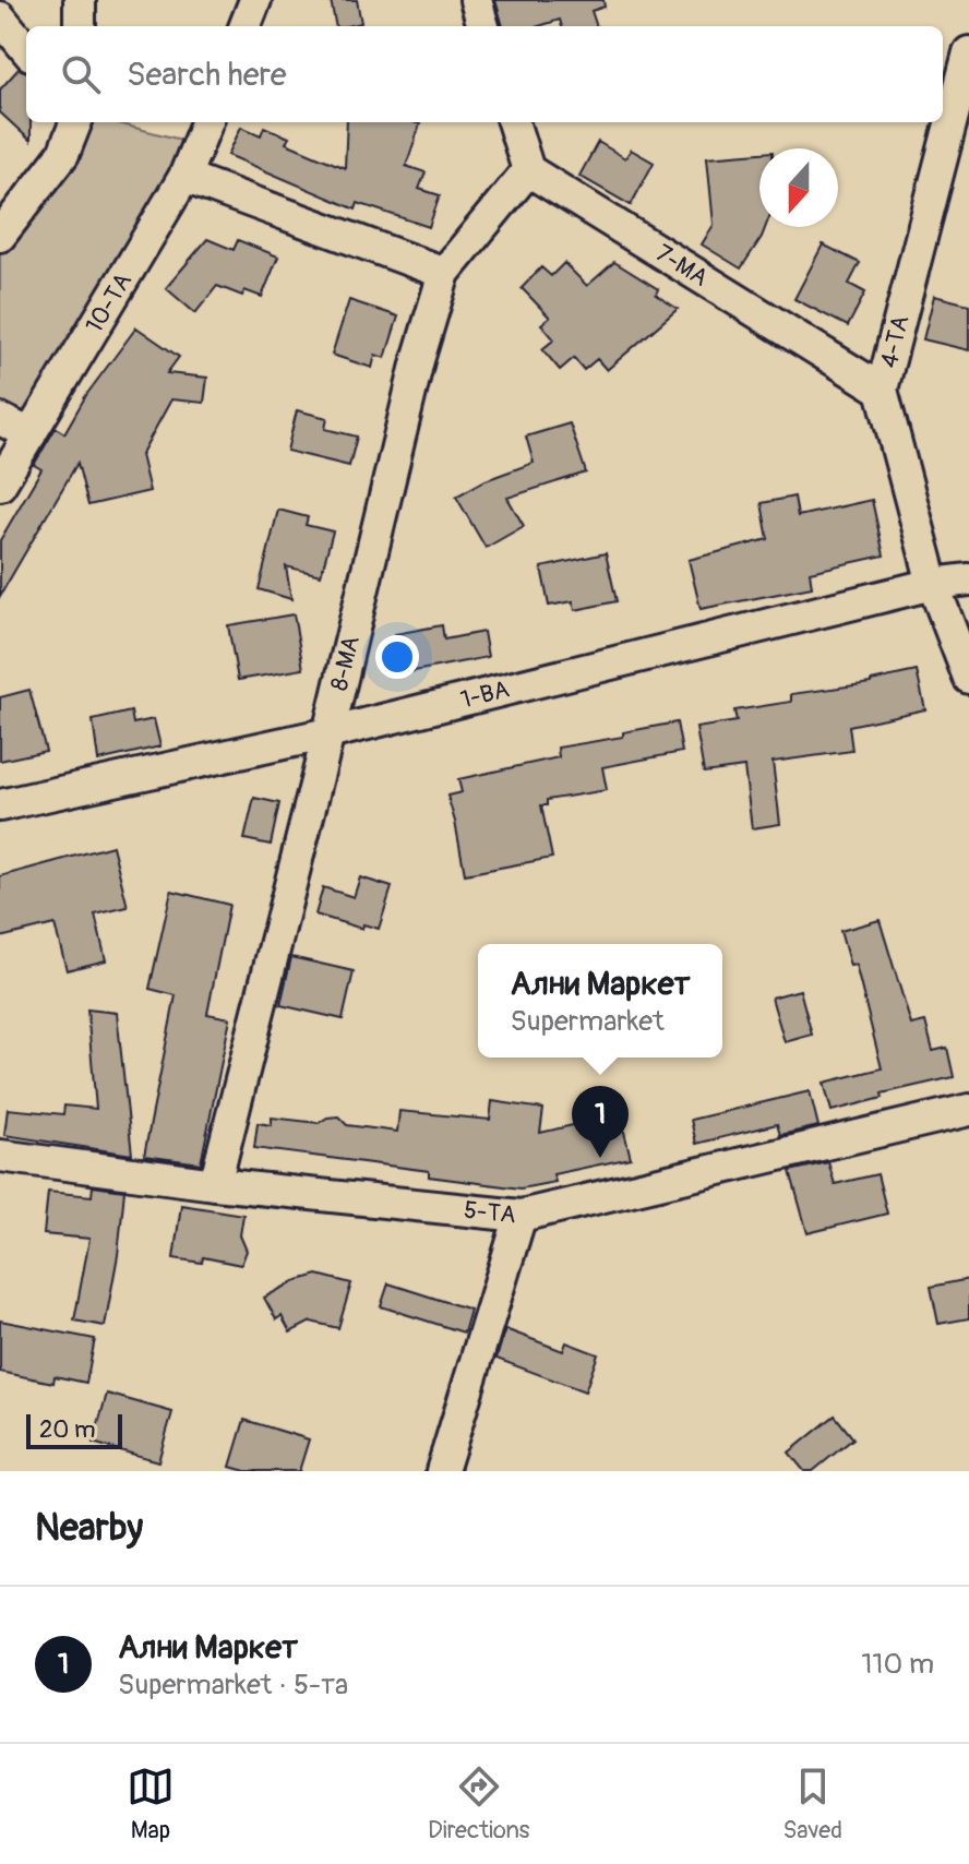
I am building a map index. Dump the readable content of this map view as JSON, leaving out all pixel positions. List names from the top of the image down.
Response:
{
  "streets": {
    "street": [
      "7-МА",
      "10-ТА",
      "4-ТА",
      "8-МА",
      "1-ВА",
      "5-ТА"
    ]
  },
  "crossings": [
    ["7-МА", "4-ТА"],
    ["7-МА", "8-МА"],
    ["4-ТА", "1-ВА"],
    ["8-МА", "1-ВА"],
    ["8-МА", "5-ТА"]
  ],
  "scale_bar": "20 m",
  "north": "bottom",
  "page": {
    "search": "Search here",
    "popup": ["Ални Маркет", "Supermarket"],
    "pins": "1",
    "scale": "20 m",
    "heading": "Nearby",
    "list": [
      {
        "mark": "1",
        "name": "Ални Маркет",
        "note": "Supermarket · 5-та",
        "value": "110 m"
      }
    ],
    "nav": ["Map", "Directions", "Saved"]
  }
}
